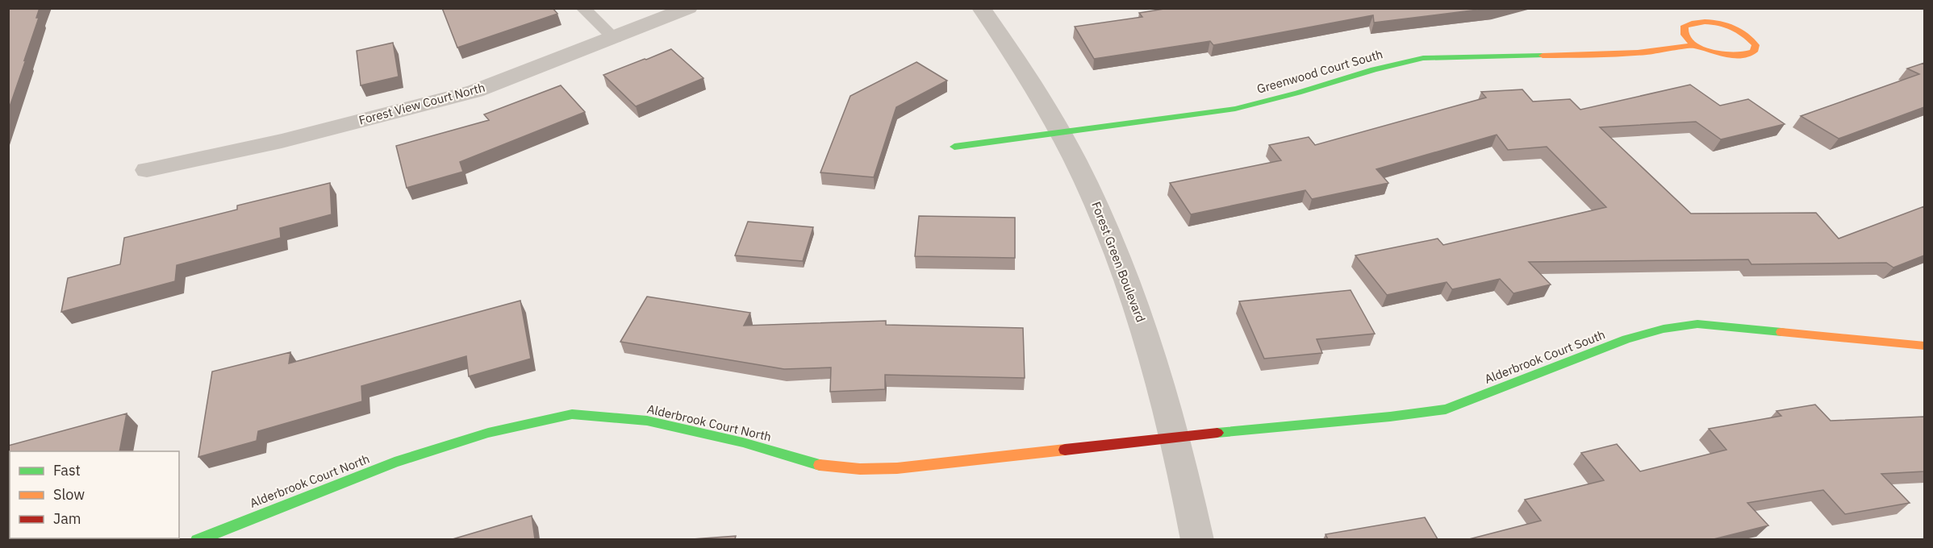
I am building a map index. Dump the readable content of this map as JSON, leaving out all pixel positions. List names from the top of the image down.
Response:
{
  "streets": {
    "street": [
      "Greenwood Court South",
      "Forest View Court North",
      "Forest Green Boulevard",
      "Alderbrook Court South",
      "Alderbrook Court North"
    ]
  },
  "crossings": [
    ["Greenwood Court South", "Forest Green Boulevard"],
    ["Forest Green Boulevard", "Alderbrook Court South"],
    ["Forest Green Boulevard", "Alderbrook Court North"],
    ["Alderbrook Court South", "Alderbrook Court North"]
  ],
  "legend": ["Fast", "Slow", "Jam"]
}
